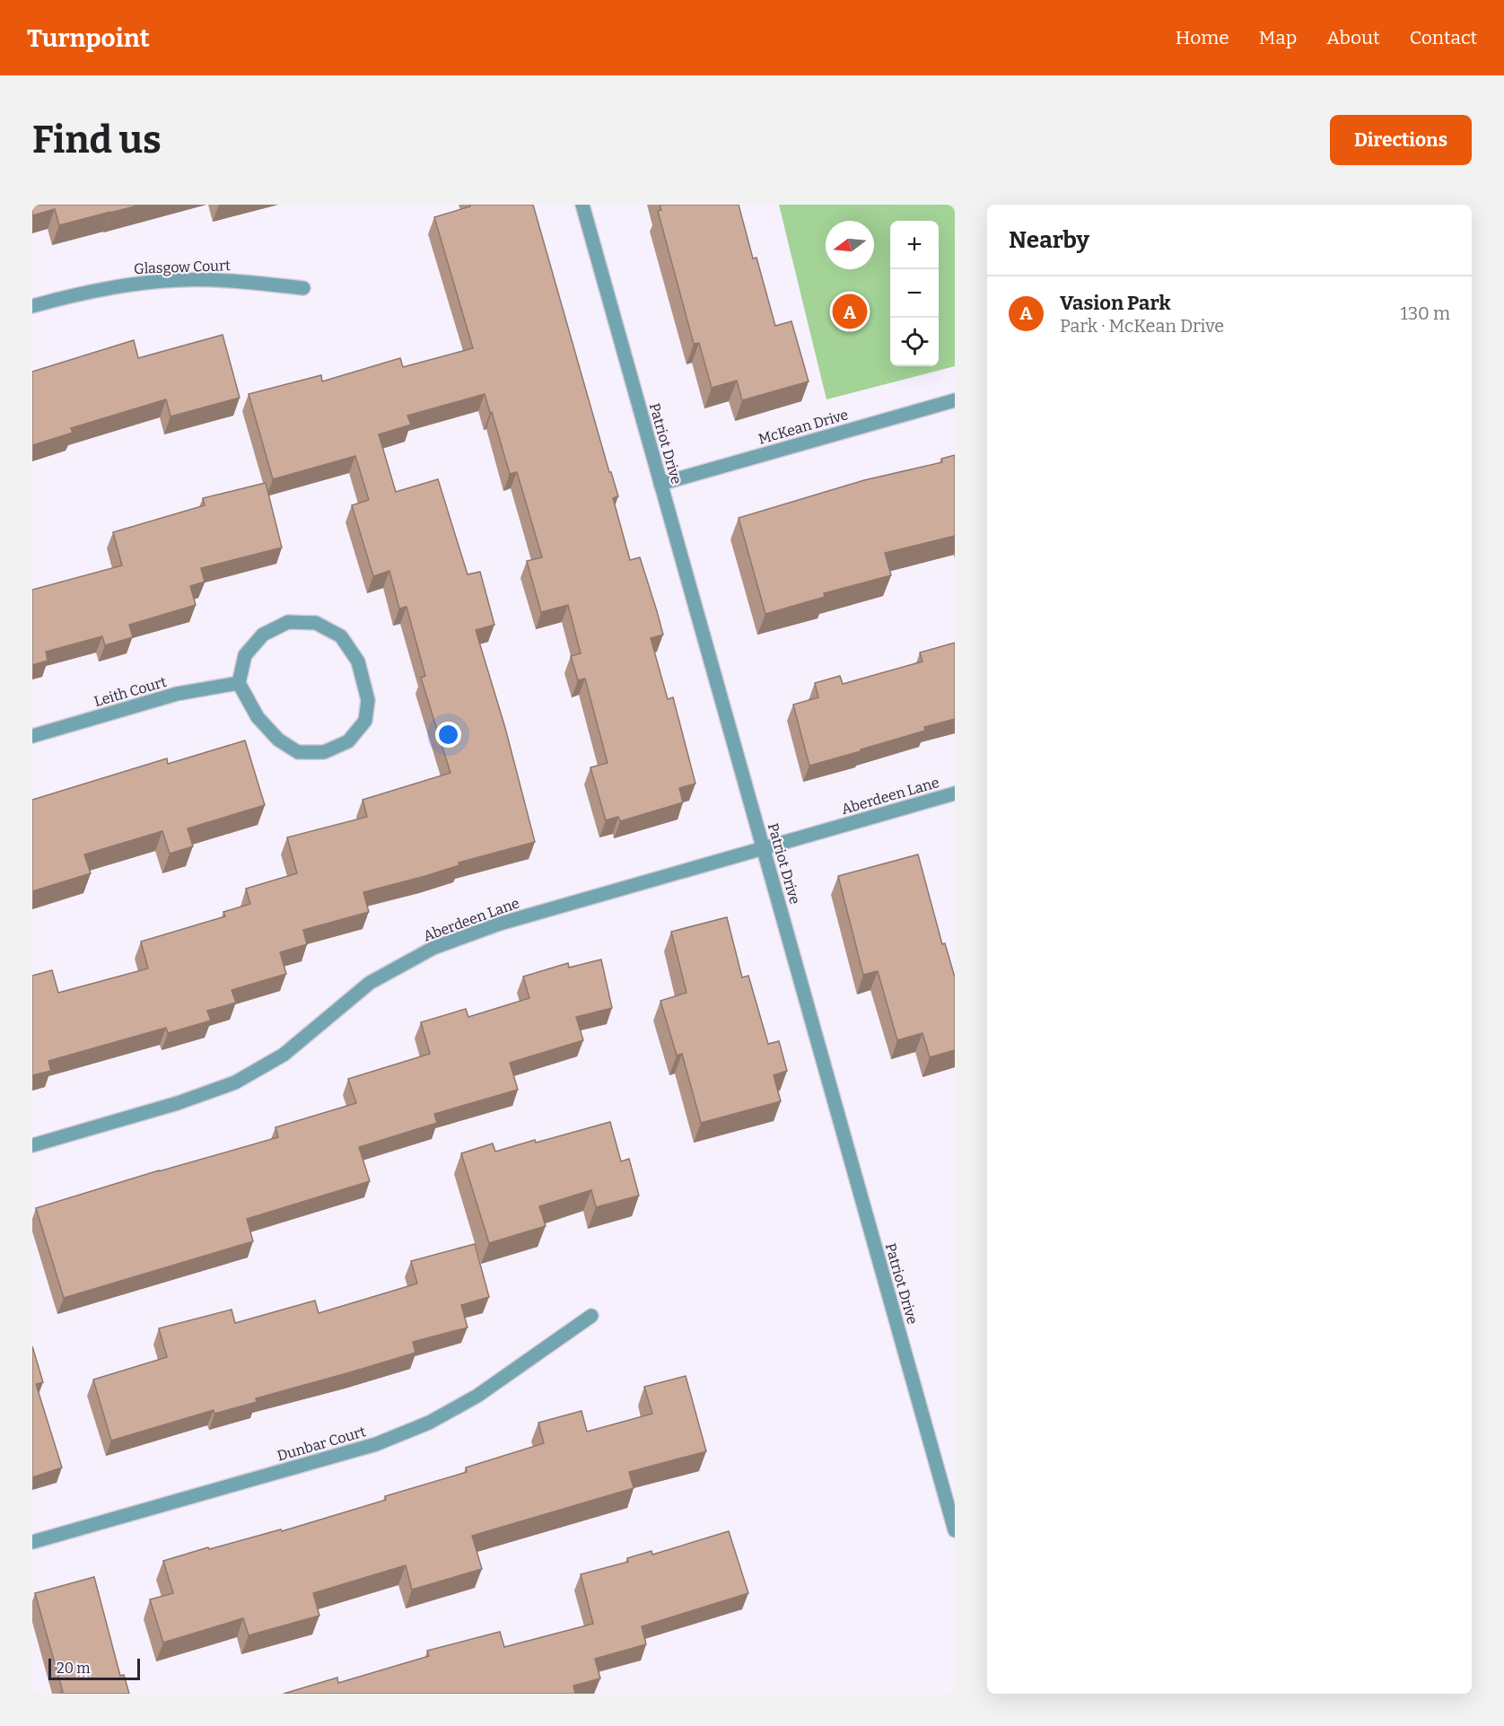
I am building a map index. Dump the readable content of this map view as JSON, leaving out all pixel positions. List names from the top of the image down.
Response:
{
  "streets": {
    "street": [
      "Glasgow Court",
      "McKean Drive",
      "Patriot Drive",
      "Leith Court",
      "Aberdeen Lane",
      "Dunbar Court"
    ]
  },
  "crossings": [
    ["McKean Drive", "Patriot Drive"],
    ["Patriot Drive", "Aberdeen Lane"]
  ],
  "scale_bar": "20 m",
  "north": "left",
  "page": {
    "header": "Turnpoint",
    "nav": [
      "Home",
      "Map",
      "About",
      "Contact"
    ],
    "buttons": "Directions",
    "title": "Find us",
    "heading": "Nearby",
    "map_buttons": ["+", "−"],
    "list": [
      {
        "mark": "A",
        "name": "Vasion Park",
        "note": "Park · McKean Drive",
        "value": "130 m"
      }
    ],
    "pins": "A",
    "scale": "20 m"
  }
}
